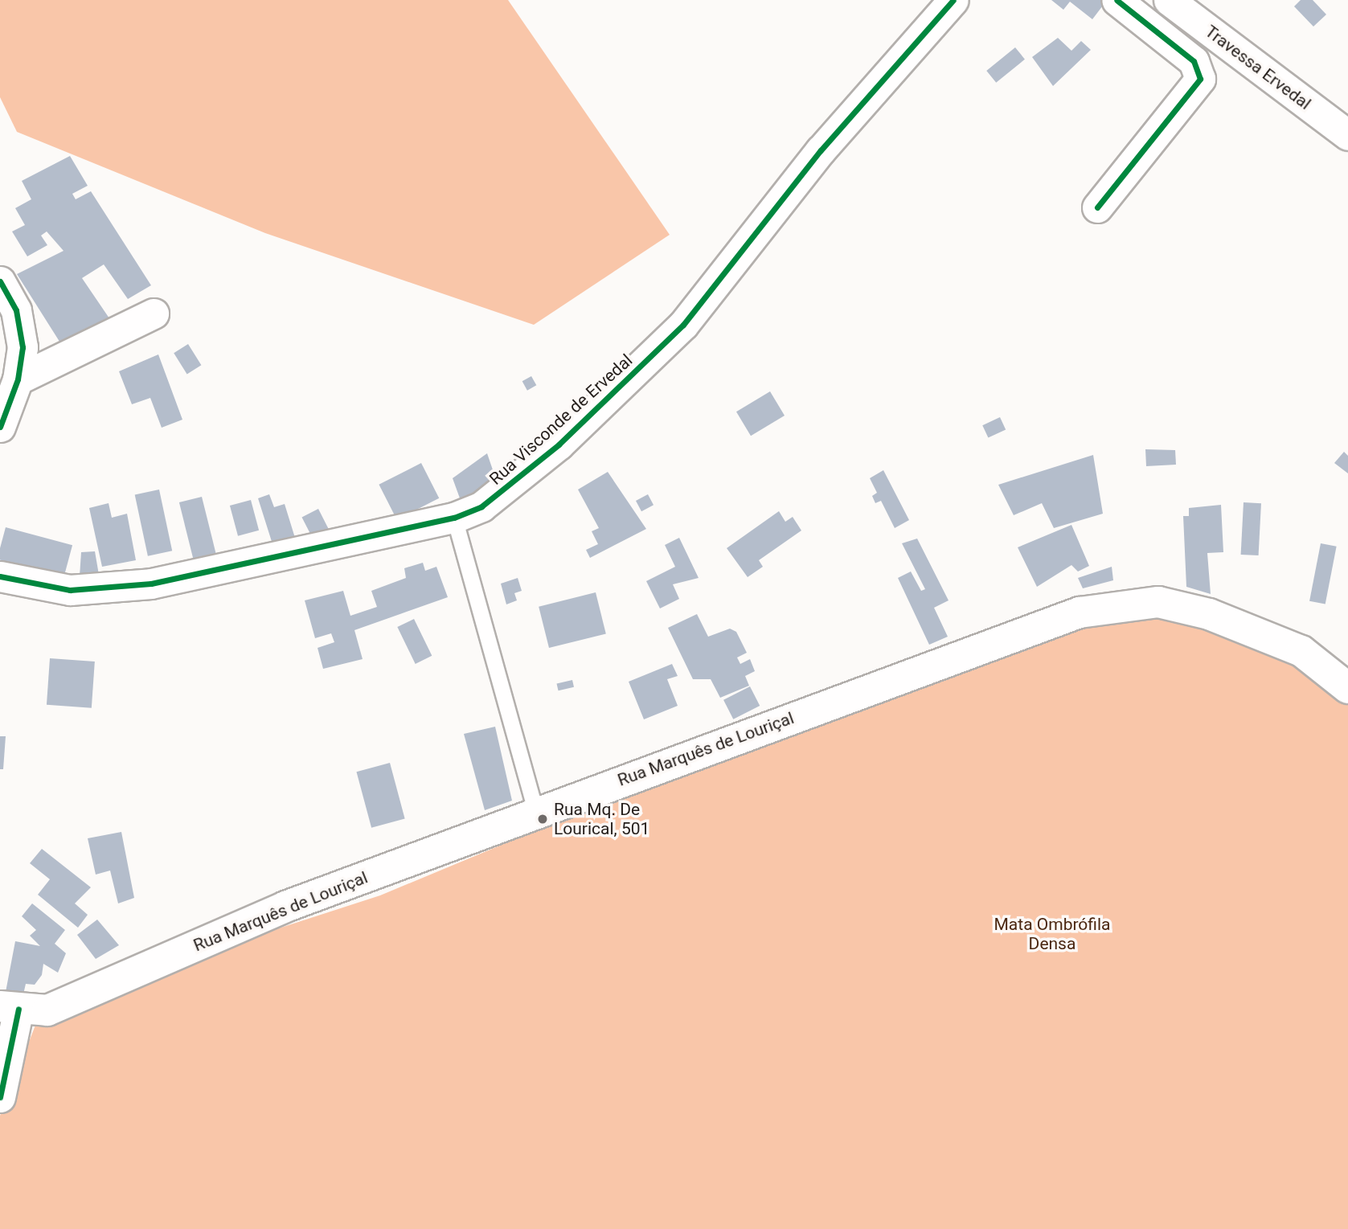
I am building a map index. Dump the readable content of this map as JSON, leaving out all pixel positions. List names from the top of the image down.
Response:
{
  "streets": {
    "main road": ["Rua Marquês de Louriçal"],
    "street": ["Travessa Ervedal", "Rua Visconde de Ervedal"]
  },
  "parks": ["Mata Ombrófila Densa"],
  "places": ["Rua Mq. De Lourical, 501"]
}
